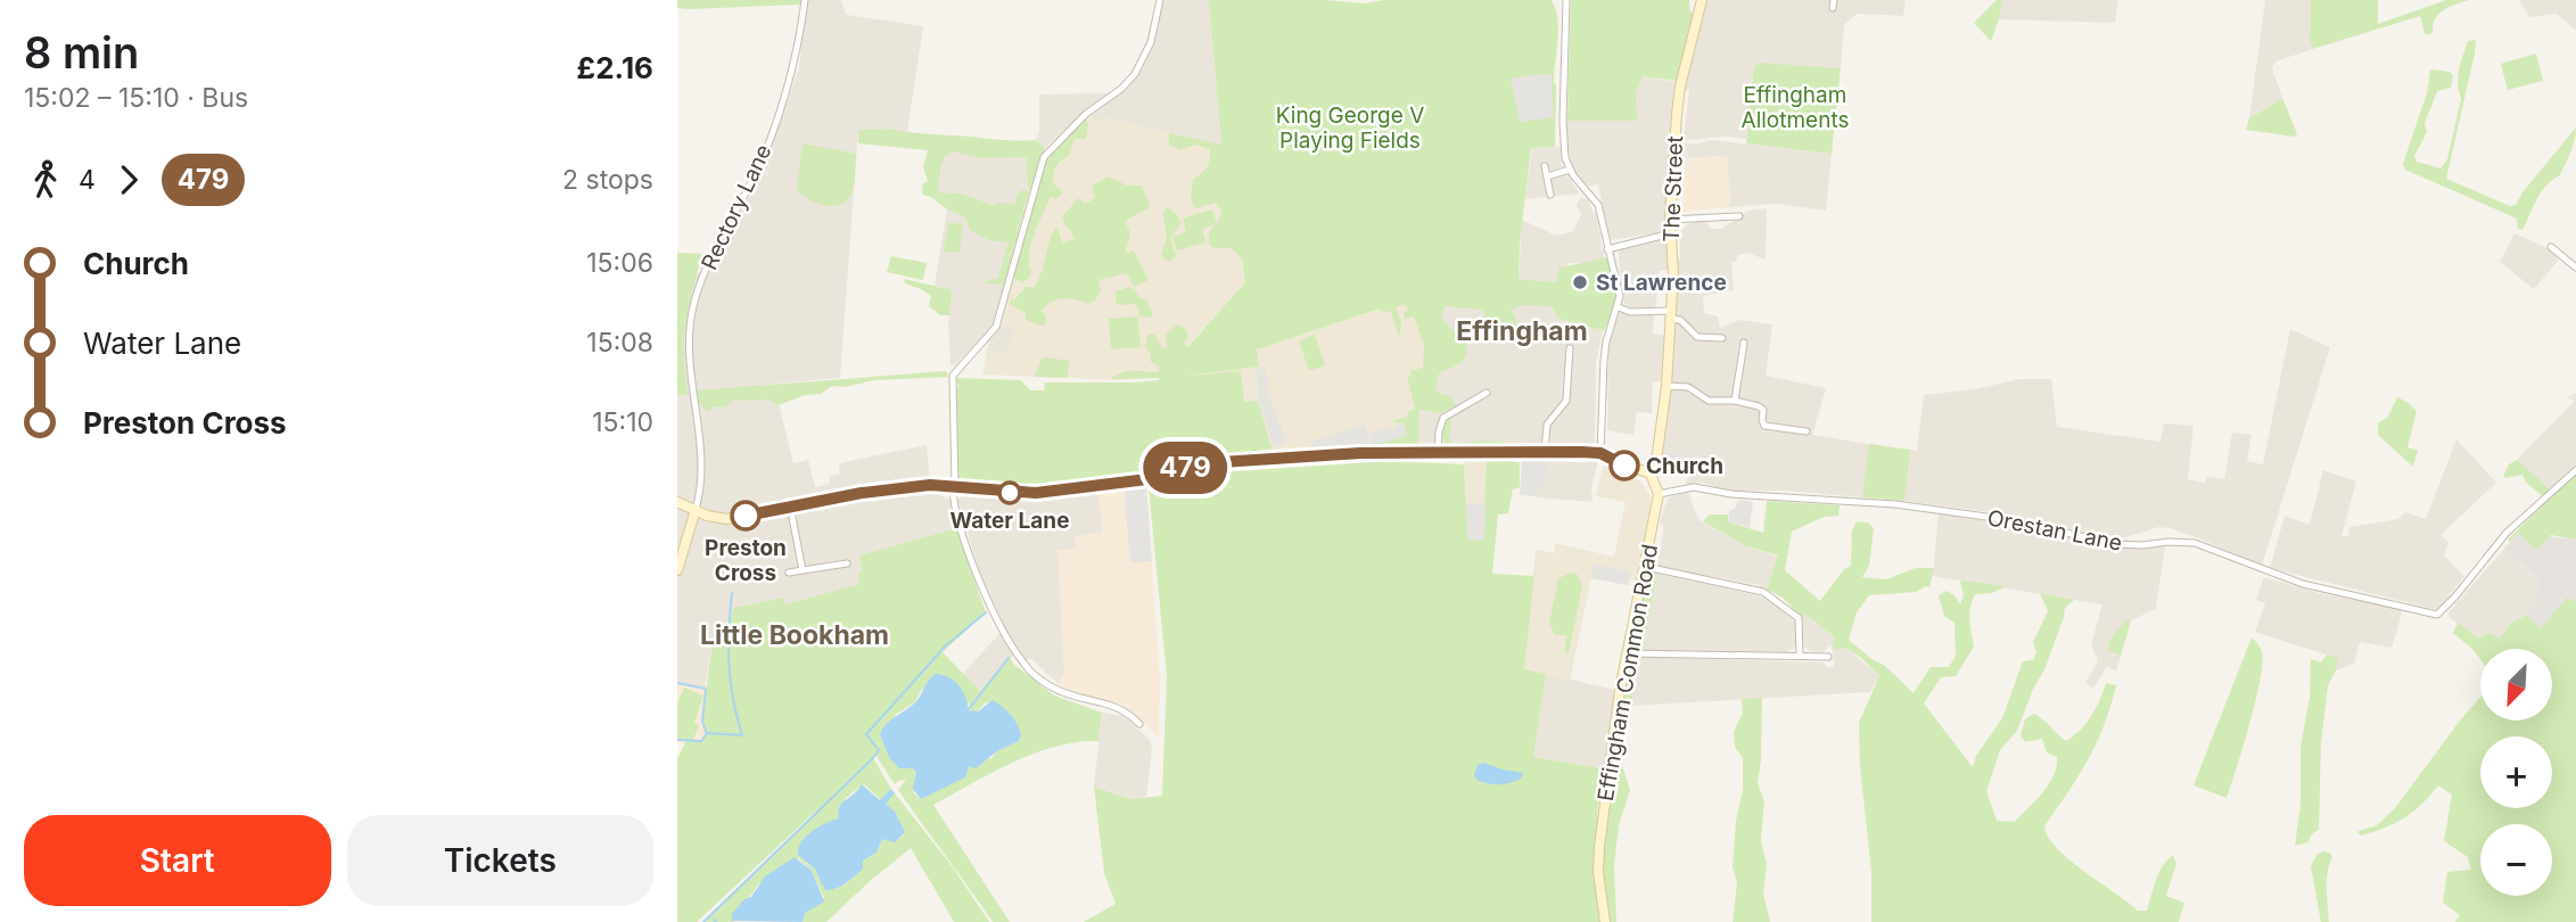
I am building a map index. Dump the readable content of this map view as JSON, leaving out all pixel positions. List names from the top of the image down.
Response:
{
  "streets": {
    "street": [
      "The Street",
      "Rectory Lane",
      "Orestan Lane",
      "Effingham Common Road"
    ]
  },
  "crossings": [
    ["Orestan Lane", "Effingham Common Road"]
  ],
  "districts": ["Effingham", "Little Bookham"],
  "parks": ["Effingham Allotments", "King George V Playing Fields"],
  "places": [
    "St Lawrence",
    "Church",
    "Water Lane",
    "Preston Cross"
  ],
  "lines": ["bus line 479"],
  "north": "bottom left",
  "page": {
    "heading": ["8 min", "15:02 – 15:10 · Bus", "£2.16"],
    "on_map": "479",
    "legs": ["4", "479", "2 stops"],
    "list": [
      {
        "name": "Church",
        "value": "15:06"
      },
      {
        "name": "Water Lane",
        "value": "15:08"
      },
      {
        "name": "Preston Cross",
        "value": "15:10"
      }
    ],
    "map_buttons": ["+", "−"],
    "buttons": ["Start", "Tickets"]
  }
}
